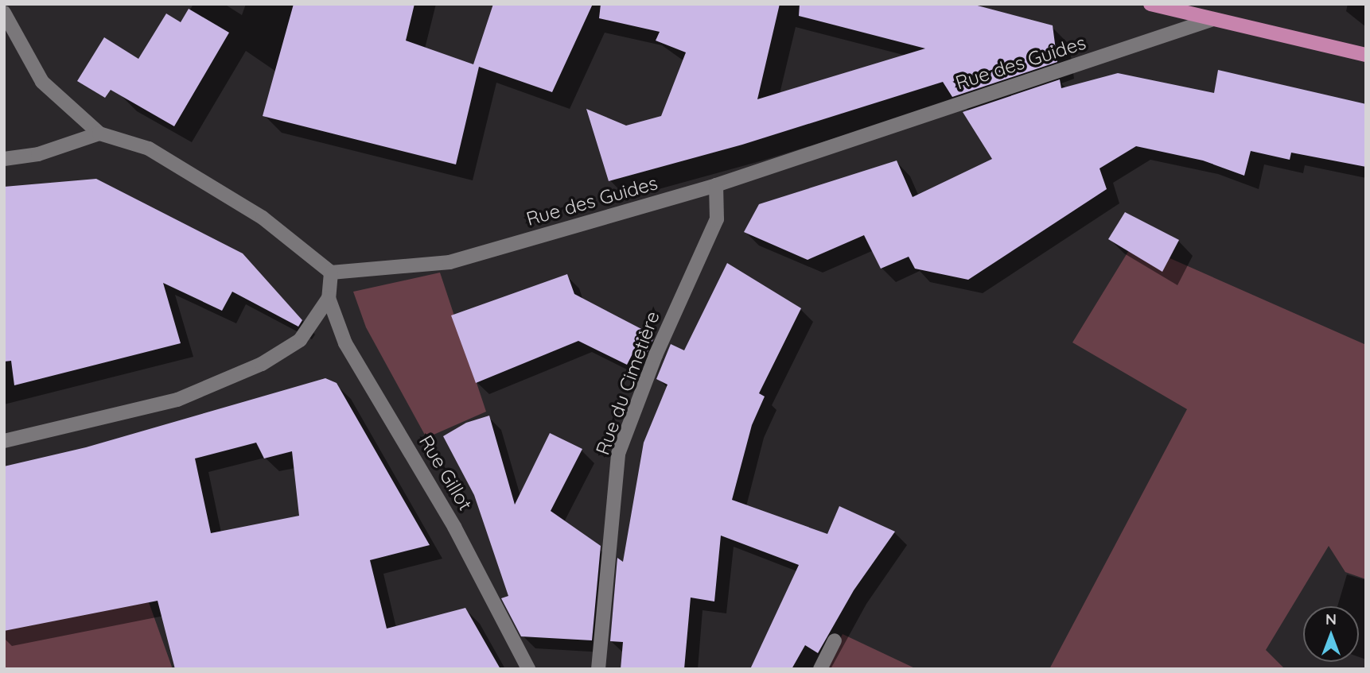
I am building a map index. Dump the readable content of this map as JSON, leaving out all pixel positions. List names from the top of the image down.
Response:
{
  "streets": {
    "street": ["Rue des Guides", "Rue du Cimetière", "Rue Gillot"]
  },
  "crossings": [
    ["Rue des Guides", "Rue du Cimetière"],
    ["Rue des Guides", "Rue Gillot"]
  ],
  "north": "top"
}
